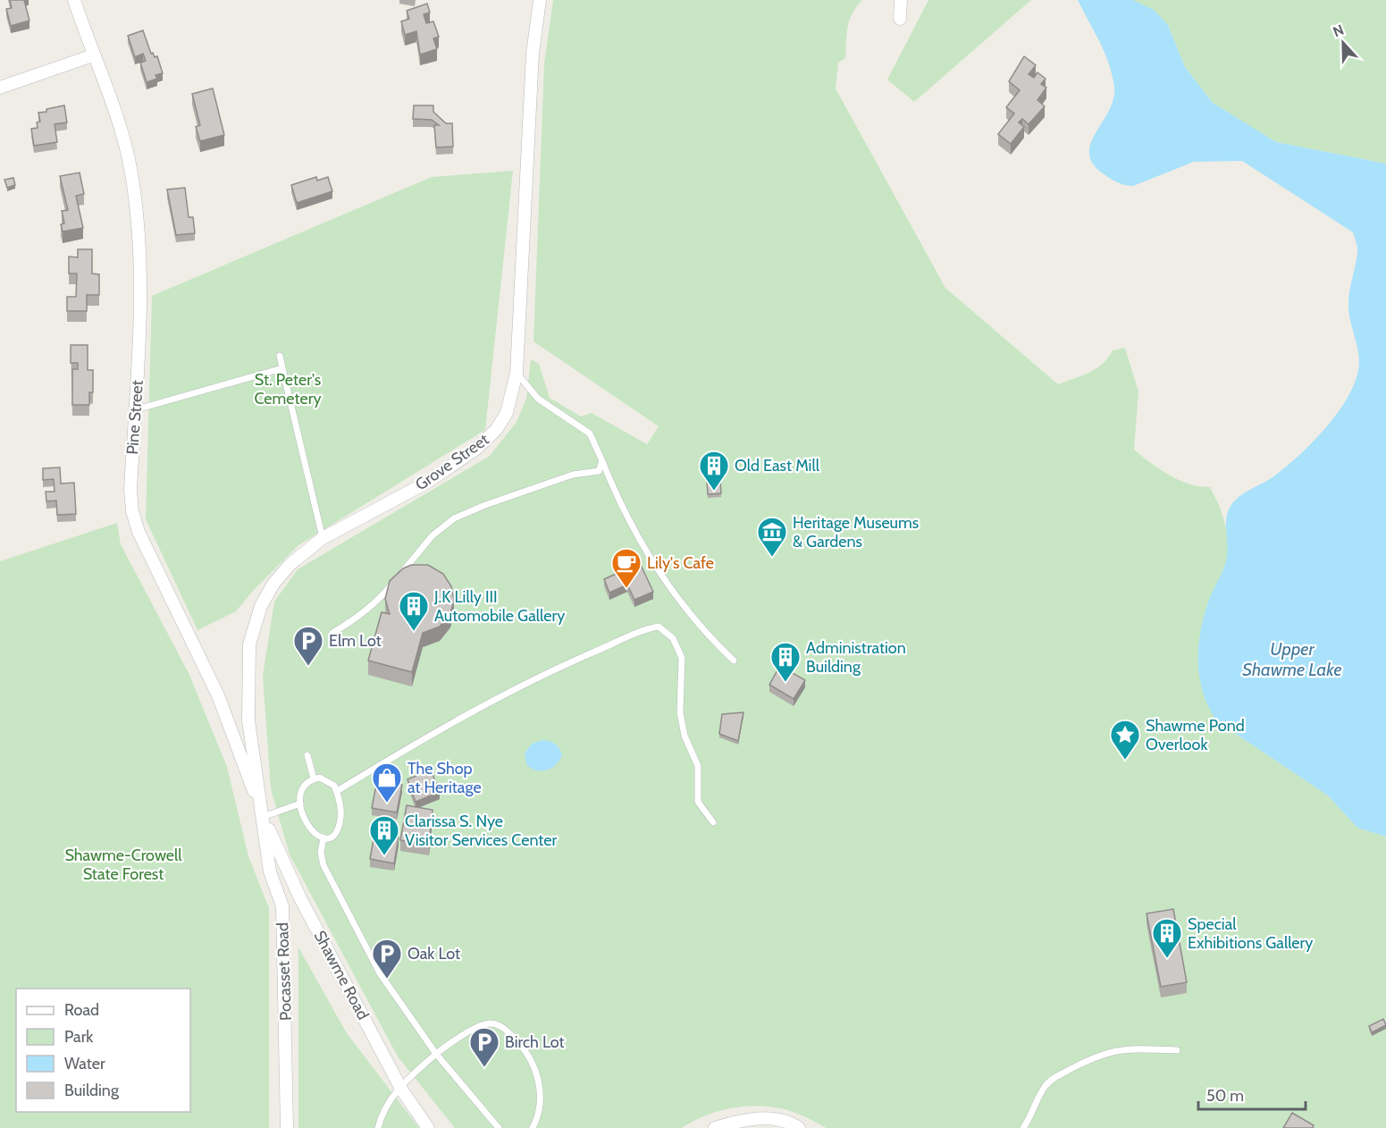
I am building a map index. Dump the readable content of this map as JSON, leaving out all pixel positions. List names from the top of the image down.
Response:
{
  "streets": {
    "street": [
      "Pine Street",
      "Grove Street",
      "Pocasset Road",
      "Shawme Road"
    ]
  },
  "crossings": [
    ["Pine Street", "Grove Street"],
    ["Pine Street", "Pocasset Road"],
    ["Pine Street", "Shawme Road"],
    ["Grove Street", "Pocasset Road"],
    ["Grove Street", "Shawme Road"],
    ["Pocasset Road", "Shawme Road"]
  ],
  "water": ["Upper Shawme Lake"],
  "parks": ["St. Peter's Cemetery", "Shawme-Crowell State Forest"],
  "places": {
    "building": [
      "Old East Mill",
      "J.K Lilly III Automobile Gallery",
      "Administration Building",
      "Clarissa S. Nye Visitor Services Center",
      "Special Exhibitions Gallery"
    ],
    "museum": ["Heritage Museums & Gardens"],
    "cafe": ["Lily's Cafe"],
    "parking": ["Elm Lot", "Oak Lot", "Birch Lot"],
    "place": ["Shawme Pond Overlook"],
    "shop": ["The Shop at Heritage"]
  },
  "legend": [
    "Road",
    "Park",
    "Water",
    "Building"
  ],
  "scale_bar": "50 m",
  "north": "top"
}
